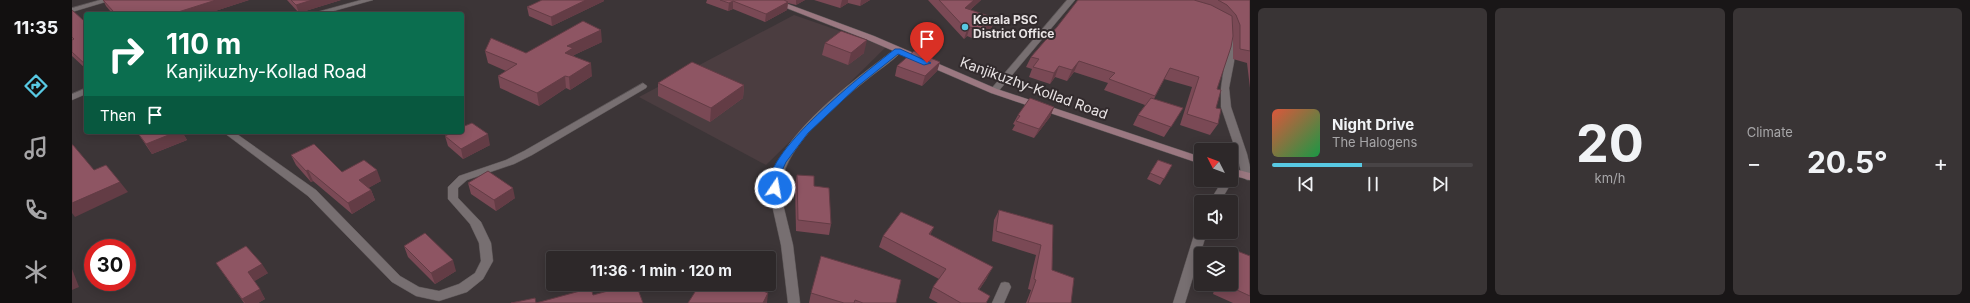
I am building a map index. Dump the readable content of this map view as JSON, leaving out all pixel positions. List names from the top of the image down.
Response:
{
  "streets": {
    "main road": ["Kanjikuzhy-Kollad Road"]
  },
  "places": ["Kerala PSC District Office"],
  "north": "top left",
  "page": {
    "tabs": "11:35",
    "tile": [
      ["20", "km/h"],
      "Climate"
    ],
    "turn": ["110 m", "Kanjikuzhy-Kollad Road"],
    "then": "Then",
    "song": ["Night Drive", "The Halogens"],
    "heat": ["−", "20.5°", "+"],
    "limit": "30",
    "trip": "11:36 · 1 min · 120 m"
  }
}
